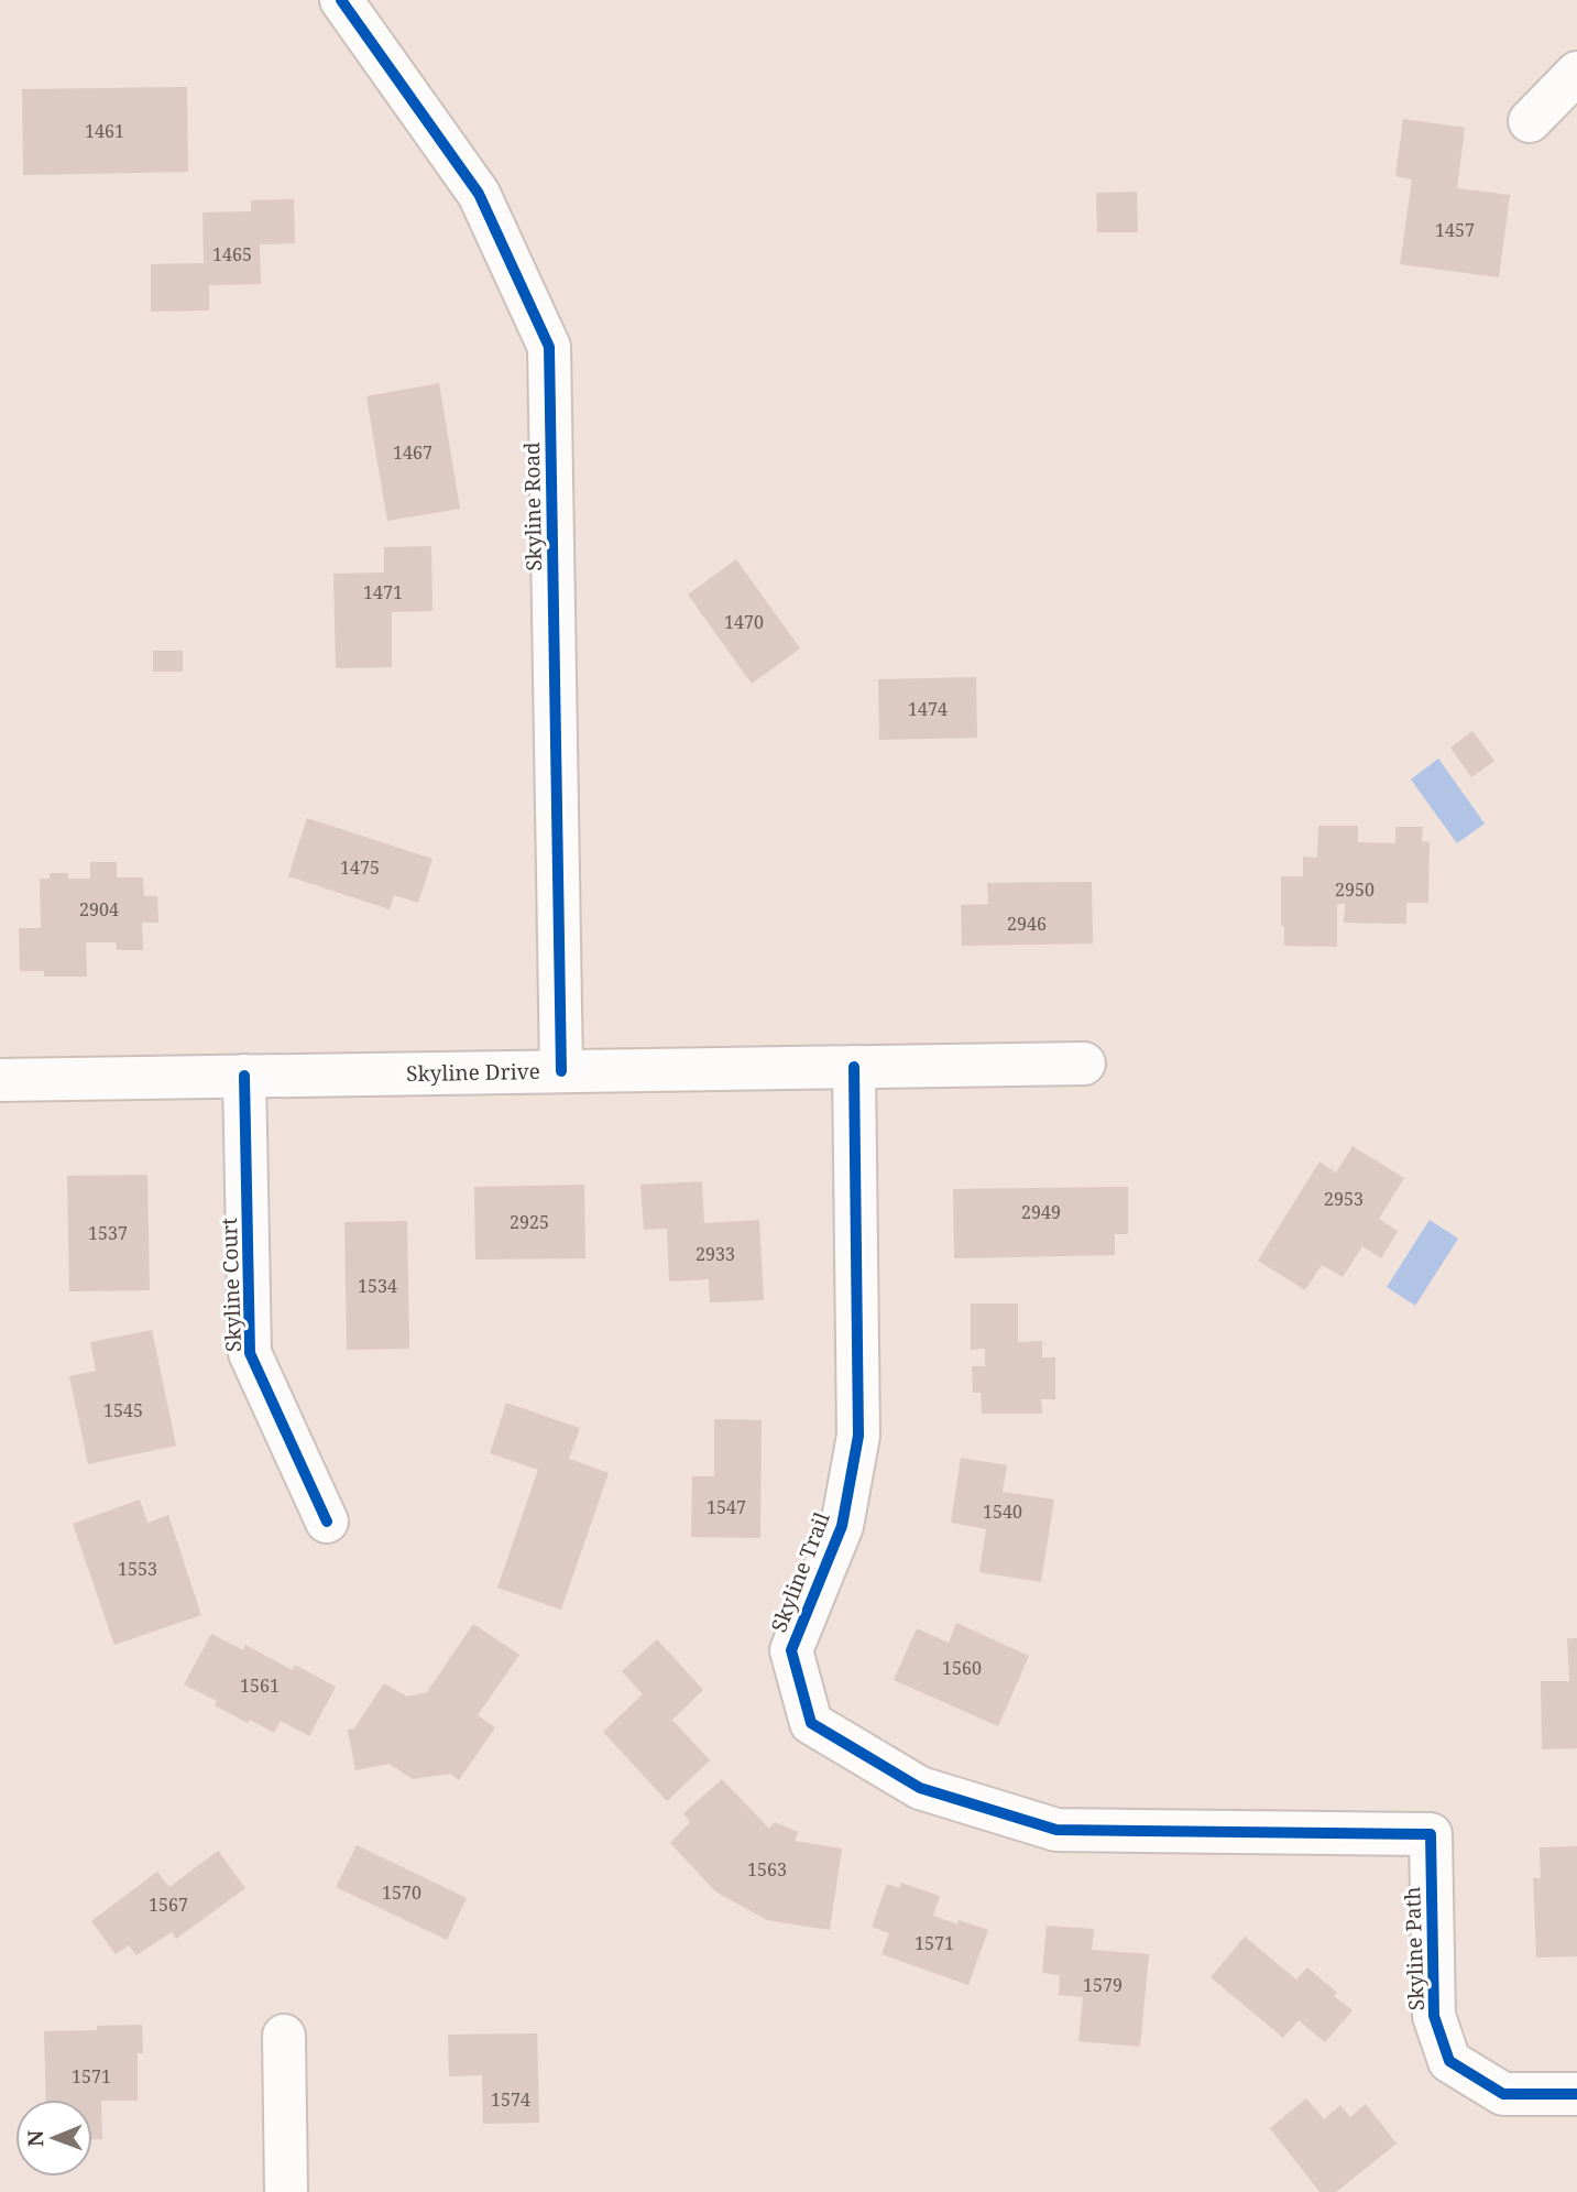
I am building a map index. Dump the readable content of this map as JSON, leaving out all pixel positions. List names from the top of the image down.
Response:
{
  "streets": {
    "street": [
      "Skyline Road",
      "Skyline Drive",
      "Skyline Court",
      "Skyline Trail",
      "Skyline Path"
    ]
  },
  "crossings": [
    ["Skyline Road", "Skyline Drive"],
    ["Skyline Drive", "Skyline Court"],
    ["Skyline Drive", "Skyline Trail"],
    ["Skyline Trail", "Skyline Path"]
  ],
  "house_numbers": [
    "1461",
    "1457",
    "1465",
    "1467",
    "1471",
    "1470",
    "1474",
    "1475",
    "2950",
    "2904",
    "2946",
    "2953",
    "2949",
    "2925",
    "1537",
    "2933",
    "1534",
    "1545",
    "1547",
    "1540",
    "1553",
    "1560",
    "1561",
    "1563",
    "1570",
    "1567",
    "1571",
    "1579",
    "1571",
    "1574"
  ],
  "north": "left"
}
